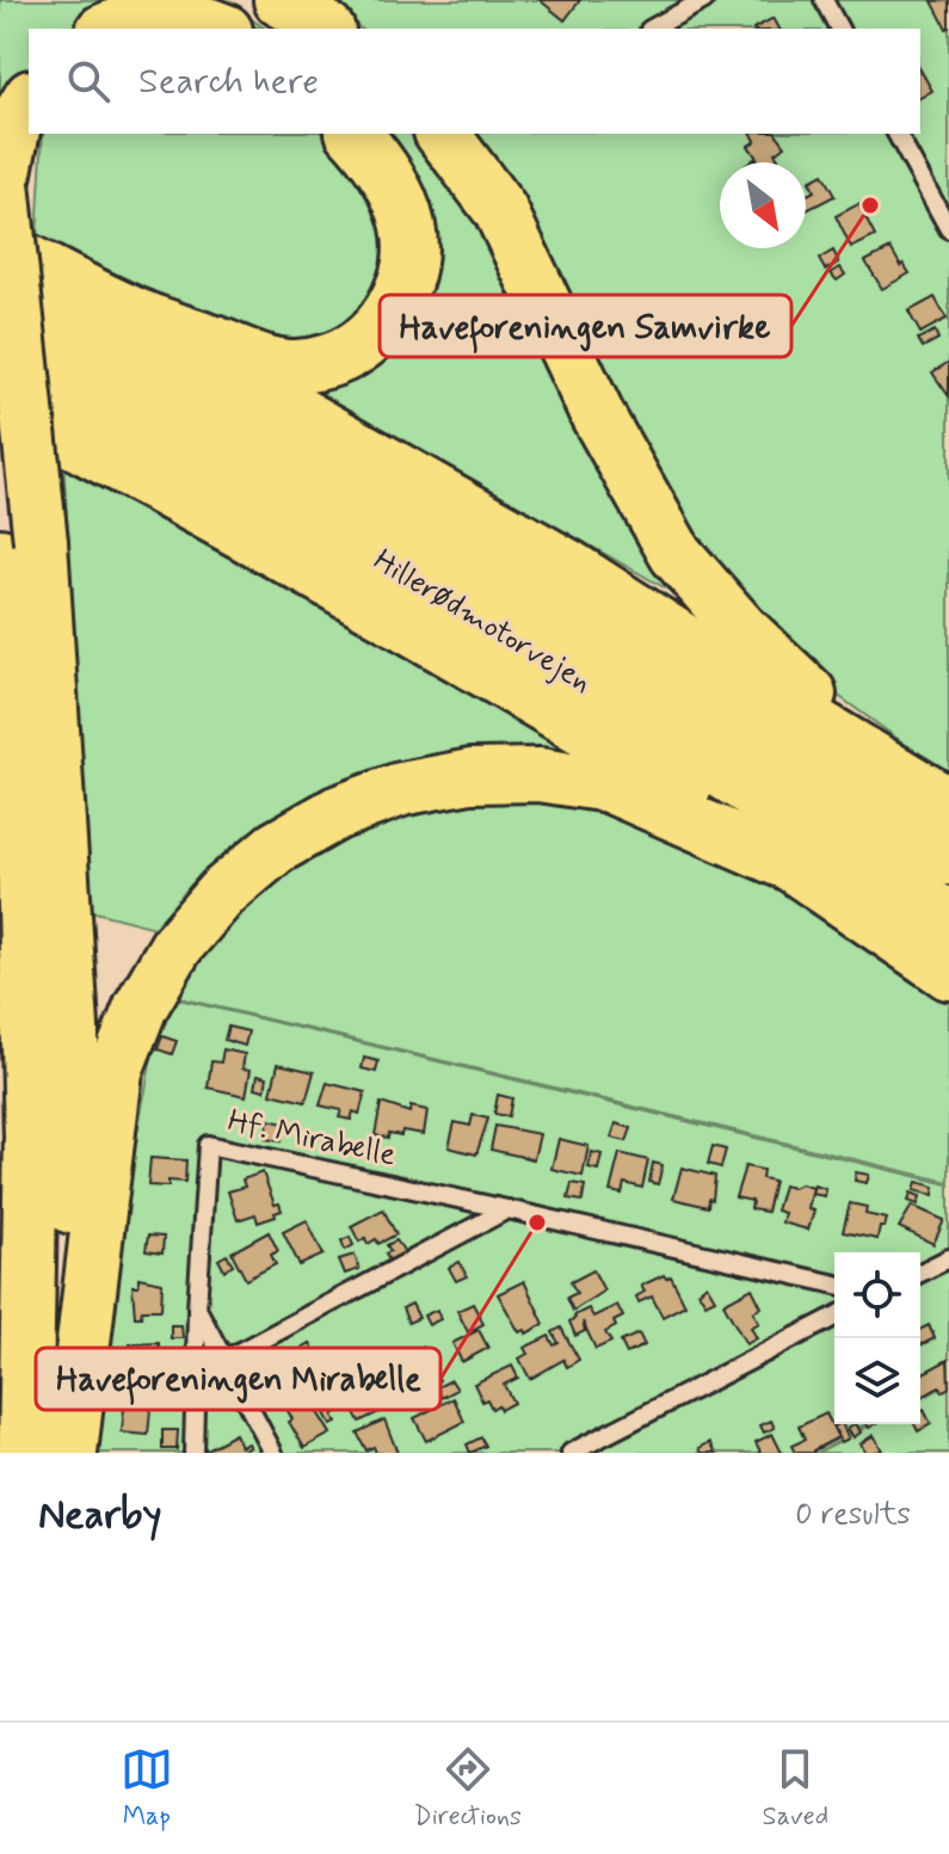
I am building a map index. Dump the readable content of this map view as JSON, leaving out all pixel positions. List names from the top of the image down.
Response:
{
  "streets": {
    "highway": ["Hillerødmotorvejen"],
    "lane": ["Hf. Mirabelle"]
  },
  "places": ["Haveforeningen Samvirke", "Haveforeningen Mirabelle"],
  "north": "bottom right",
  "page": {
    "search": "Search here",
    "heading": ["Nearby", "0 results"],
    "nav": ["Map", "Directions", "Saved"]
  }
}
